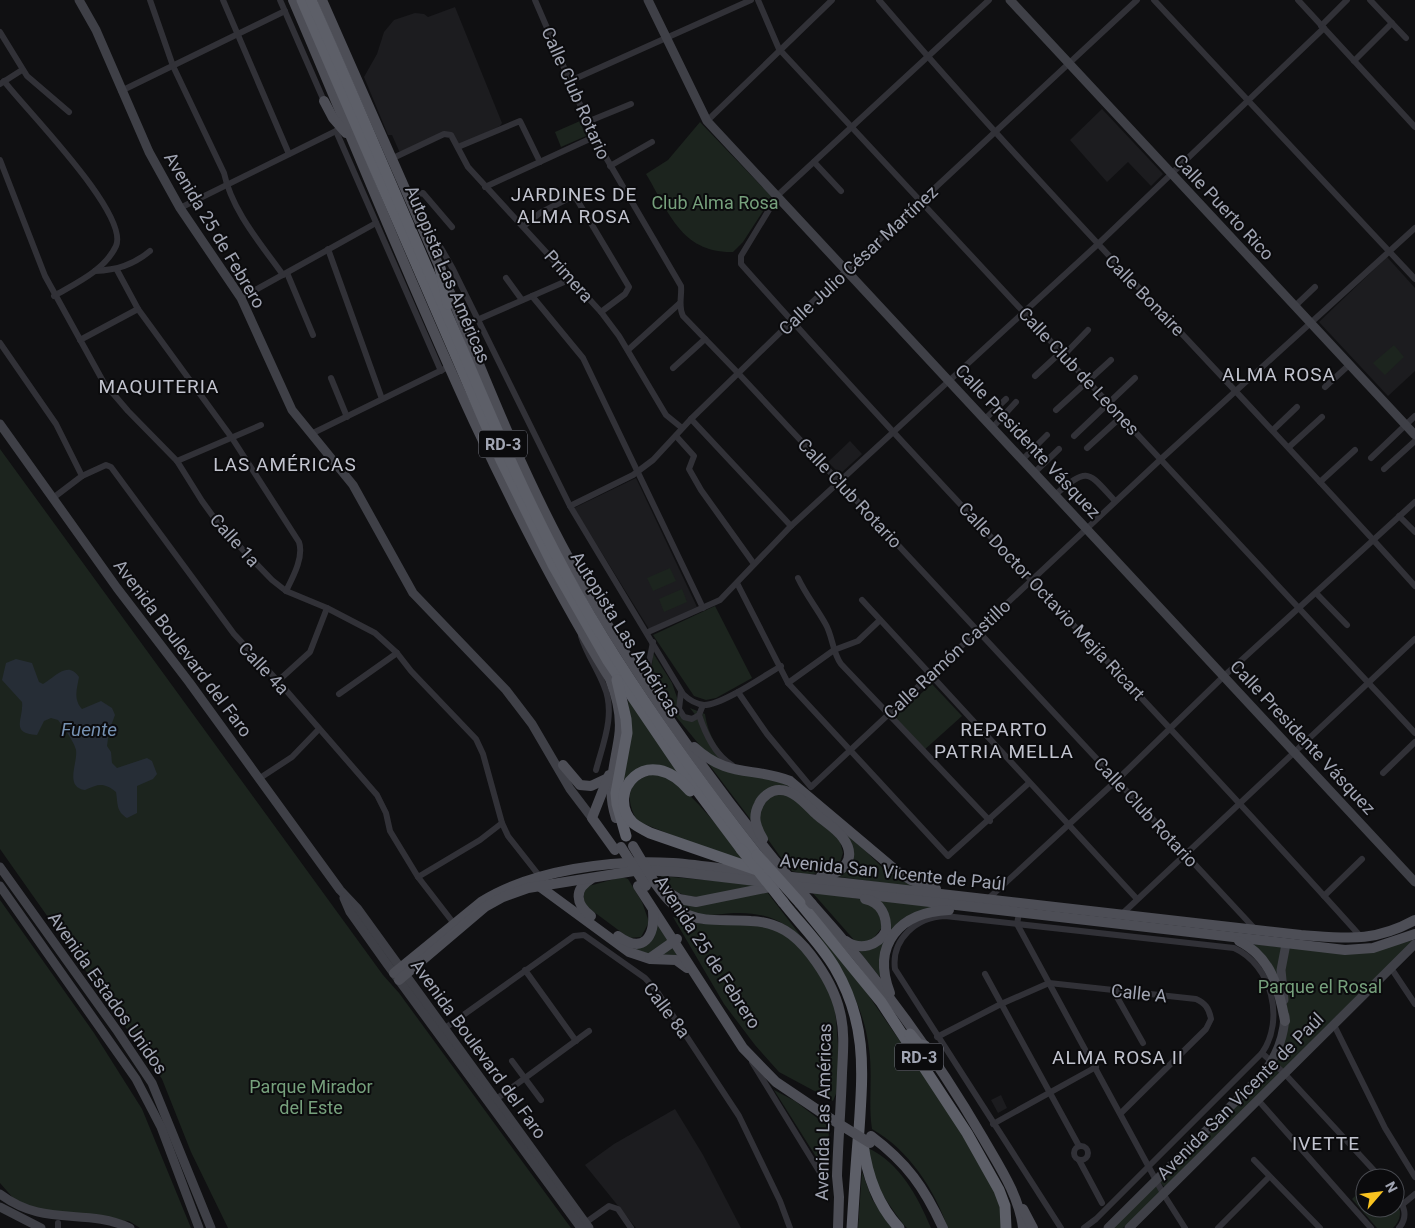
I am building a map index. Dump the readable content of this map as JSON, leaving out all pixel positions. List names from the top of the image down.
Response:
{
  "streets": {
    "highway": ["Autopista Las Américas", "RD-3"],
    "main road": ["Avenida 25 de Febrero", "Avenida San Vicente de Paúl", "Avenida Las Américas"],
    "street": [
      "Calle Club Rotario",
      "Calle Puerto Rico",
      "Calle Julio César Martínez",
      "Primera",
      "Calle Bonaire",
      "Calle Club de Leones",
      "Calle Presidente Vásquez",
      "Calle 1a",
      "Calle Doctor Octavio Mejía Ricart",
      "Avenida Boulevard del Faro",
      "Calle Ramón Castillo",
      "Calle 4a",
      "Avenida Estados Unidos",
      "Calle A",
      "Calle 8a"
    ]
  },
  "crossings": [
    ["Calle Club Rotario", "Calle Julio César Martínez"],
    ["Calle Club Rotario", "Calle Ramón Castillo"],
    ["Calle Club Rotario", "Avenida San Vicente de Paúl"],
    ["Calle Puerto Rico", "Calle Julio César Martínez"],
    ["Calle Puerto Rico", "Calle Ramón Castillo"],
    ["Avenida 25 de Febrero", "Avenida Las Américas"],
    ["Calle Julio César Martínez", "Primera"],
    ["Calle Julio César Martínez", "Calle Bonaire"],
    ["Calle Julio César Martínez", "Calle Club de Leones"],
    ["Calle Julio César Martínez", "Calle Presidente Vásquez"],
    ["Calle Julio César Martínez", "Calle Doctor Octavio Mejía Ricart"],
    ["Calle Bonaire", "Calle Ramón Castillo"],
    ["Calle Club de Leones", "Calle Ramón Castillo"],
    ["Calle Presidente Vásquez", "Calle Doctor Octavio Mejía Ricart"],
    ["Calle Presidente Vásquez", "Calle Ramón Castillo"],
    ["Calle 1a", "Avenida San Vicente de Paúl"],
    ["Calle Doctor Octavio Mejía Ricart", "Calle Ramón Castillo"],
    ["Calle Doctor Octavio Mejía Ricart", "Avenida San Vicente de Paúl"],
    ["Avenida Boulevard del Faro", "Calle 4a"],
    ["Avenida Boulevard del Faro", "Avenida San Vicente de Paúl"],
    ["Avenida Boulevard del Faro", "Calle 8a"],
    ["Calle 4a", "Avenida San Vicente de Paúl"]
  ],
  "districts": [
    "JARDINES DE ALMA ROSA",
    "ALMA ROSA",
    "MAQUITERIA",
    "LAS AMÉRICAS",
    "REPARTO PATRIA MELLA",
    "ALMA ROSA II",
    "IVETTE"
  ],
  "water": ["Fuente"],
  "parks": ["Club Alma Rosa", "Parque el Rosal", "Parque Mirador del Este"],
  "north": "top right"
}
